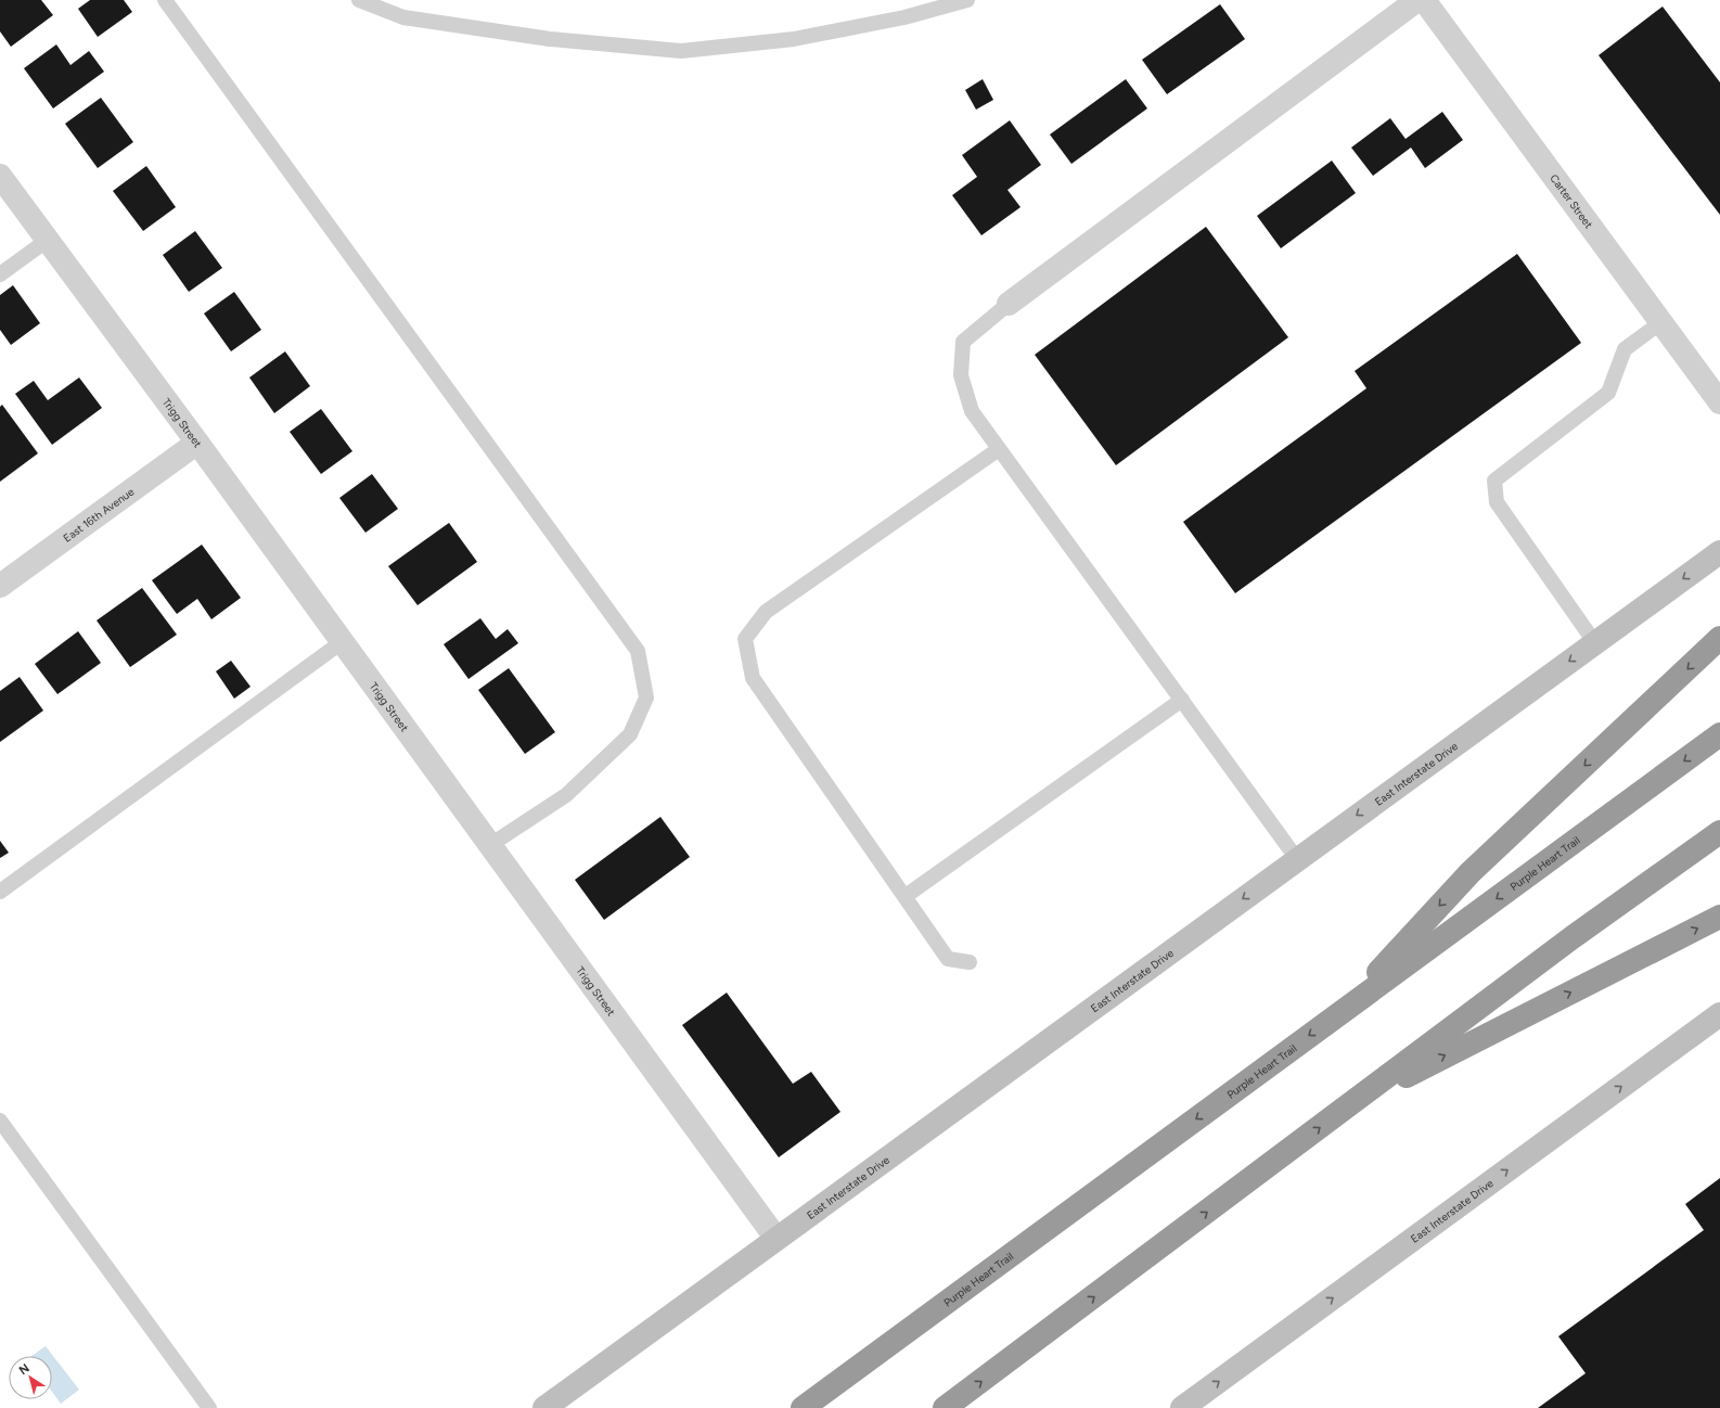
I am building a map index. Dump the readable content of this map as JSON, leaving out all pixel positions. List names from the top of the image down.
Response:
{
  "streets": {
    "highway": ["Purple Heart Trail"],
    "main road": ["East Interstate Drive"],
    "street": ["Carter Street", "Trigg Street", "East 16th Avenue"]
  },
  "crossings": [
    ["Trigg Street", "East 16th Avenue"],
    ["Trigg Street", "East Interstate Drive"]
  ],
  "north": "top left"
}
